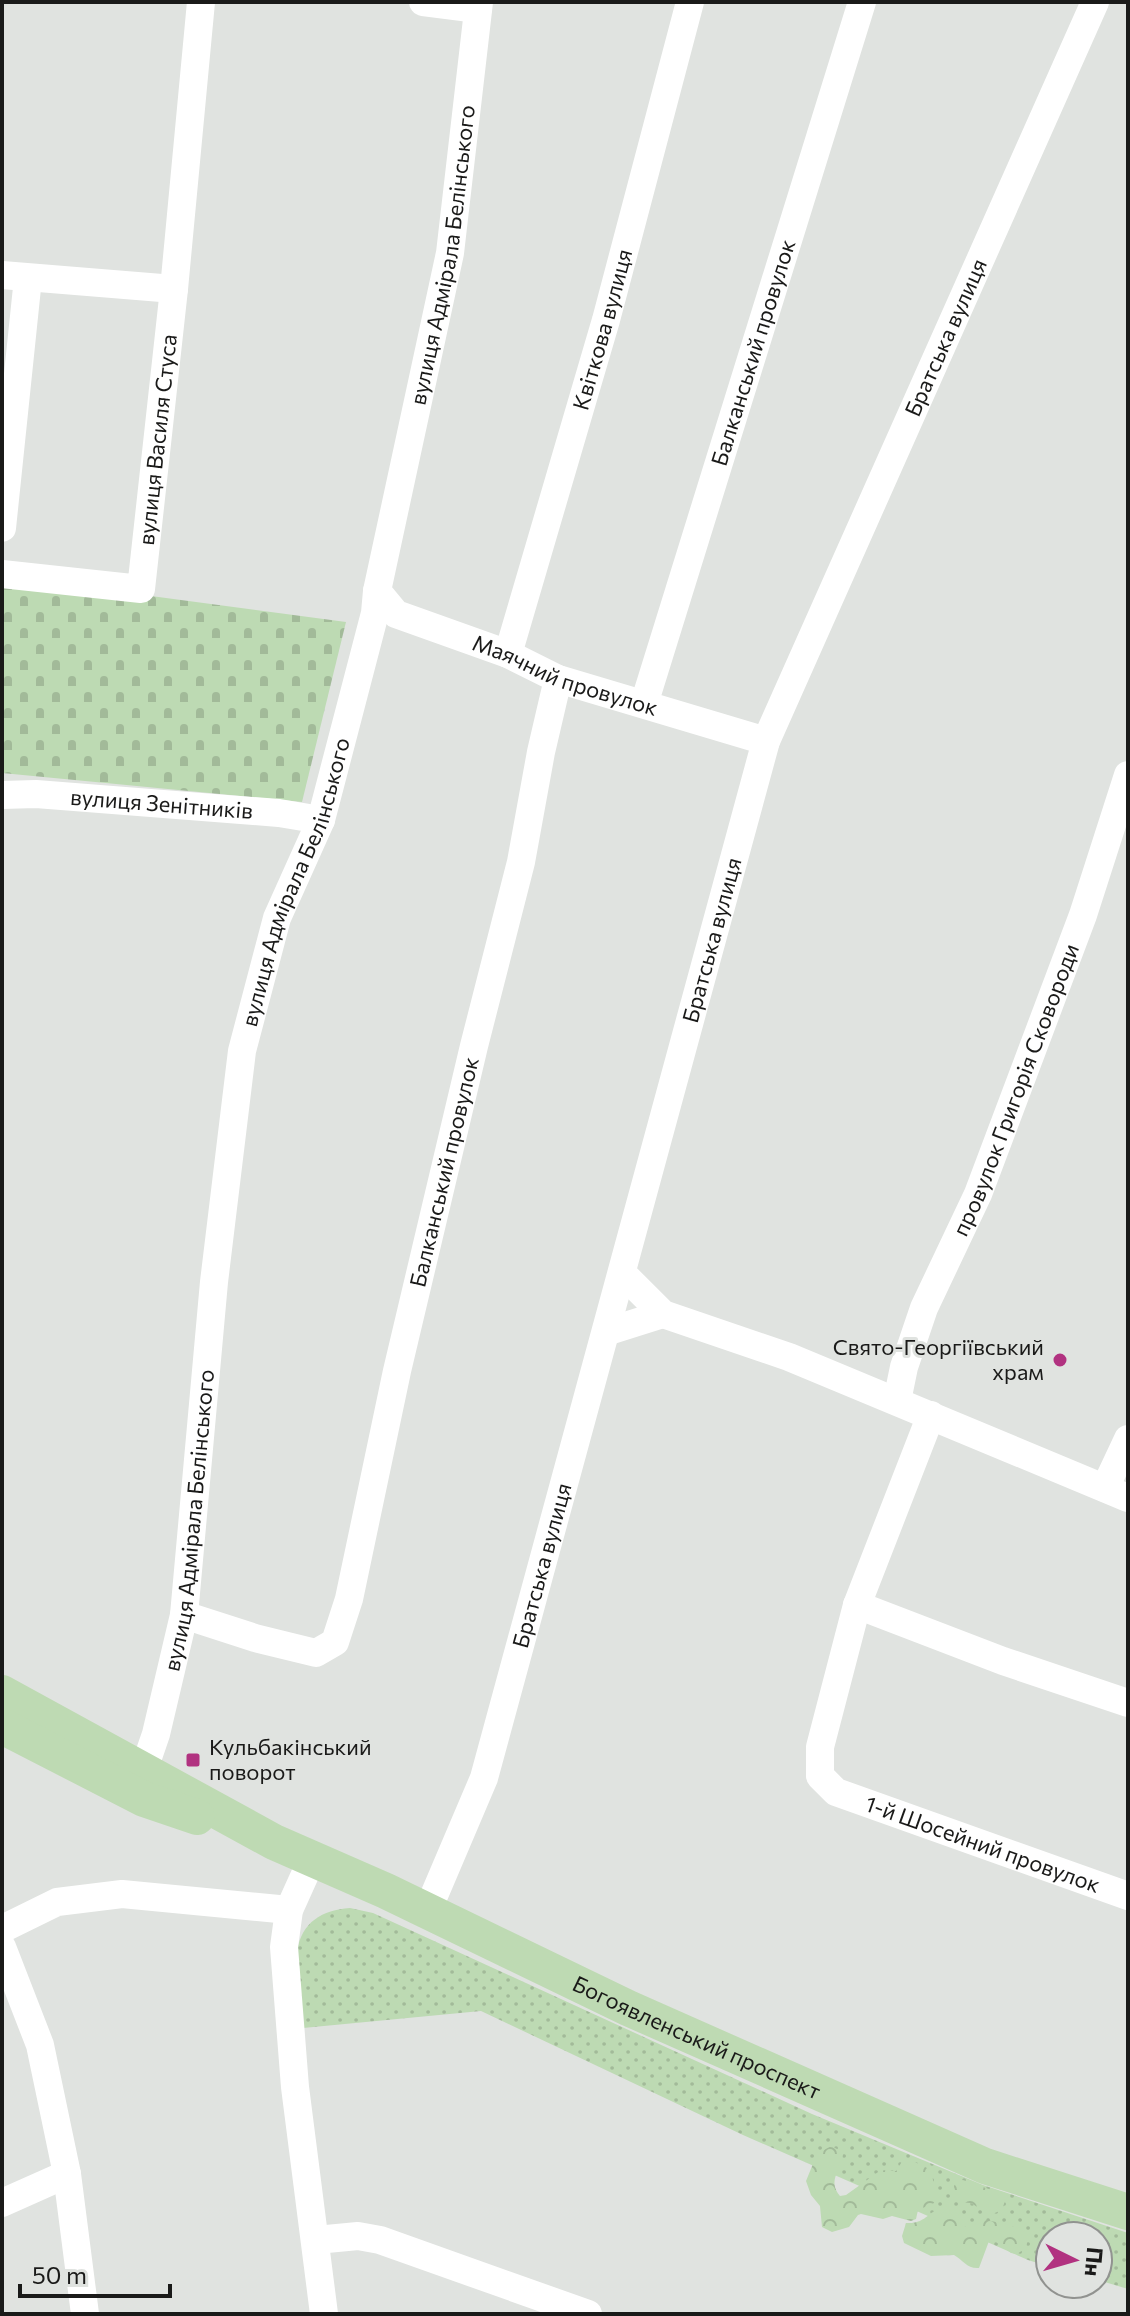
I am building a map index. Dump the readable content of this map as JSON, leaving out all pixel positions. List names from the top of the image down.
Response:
{
  "streets": {
    "main road": ["Богоявленський проспект"],
    "street": [
      "вулиця Адмірала Белінського",
      "Квіткова вулиця",
      "Братська вулиця",
      "Балканський провулок",
      "вулиця Василя Стуса",
      "Маячний провулок",
      "вулиця Зенітників",
      "провулок Григорія Сковороди",
      "1-й Шосейний провулок"
    ]
  },
  "crossings": [
    ["вулиця Адмірала Белінського", "Балканський провулок"],
    ["вулиця Адмірала Белінського", "Маячний провулок"],
    ["вулиця Адмірала Белінського", "вулиця Зенітників"],
    ["вулиця Адмірала Белінського", "Богоявленський проспект"],
    ["Квіткова вулиця", "Маячний провулок"],
    ["Братська вулиця", "Маячний провулок"],
    ["Братська вулиця", "Богоявленський проспект"],
    ["Балканський провулок", "Маячний провулок"]
  ],
  "places": {
    "other": ["Свято-Георгіївський храм"],
    "transit": ["Кульбакінський поворот"]
  },
  "scale_bar": "50 m",
  "north": "right"
}
